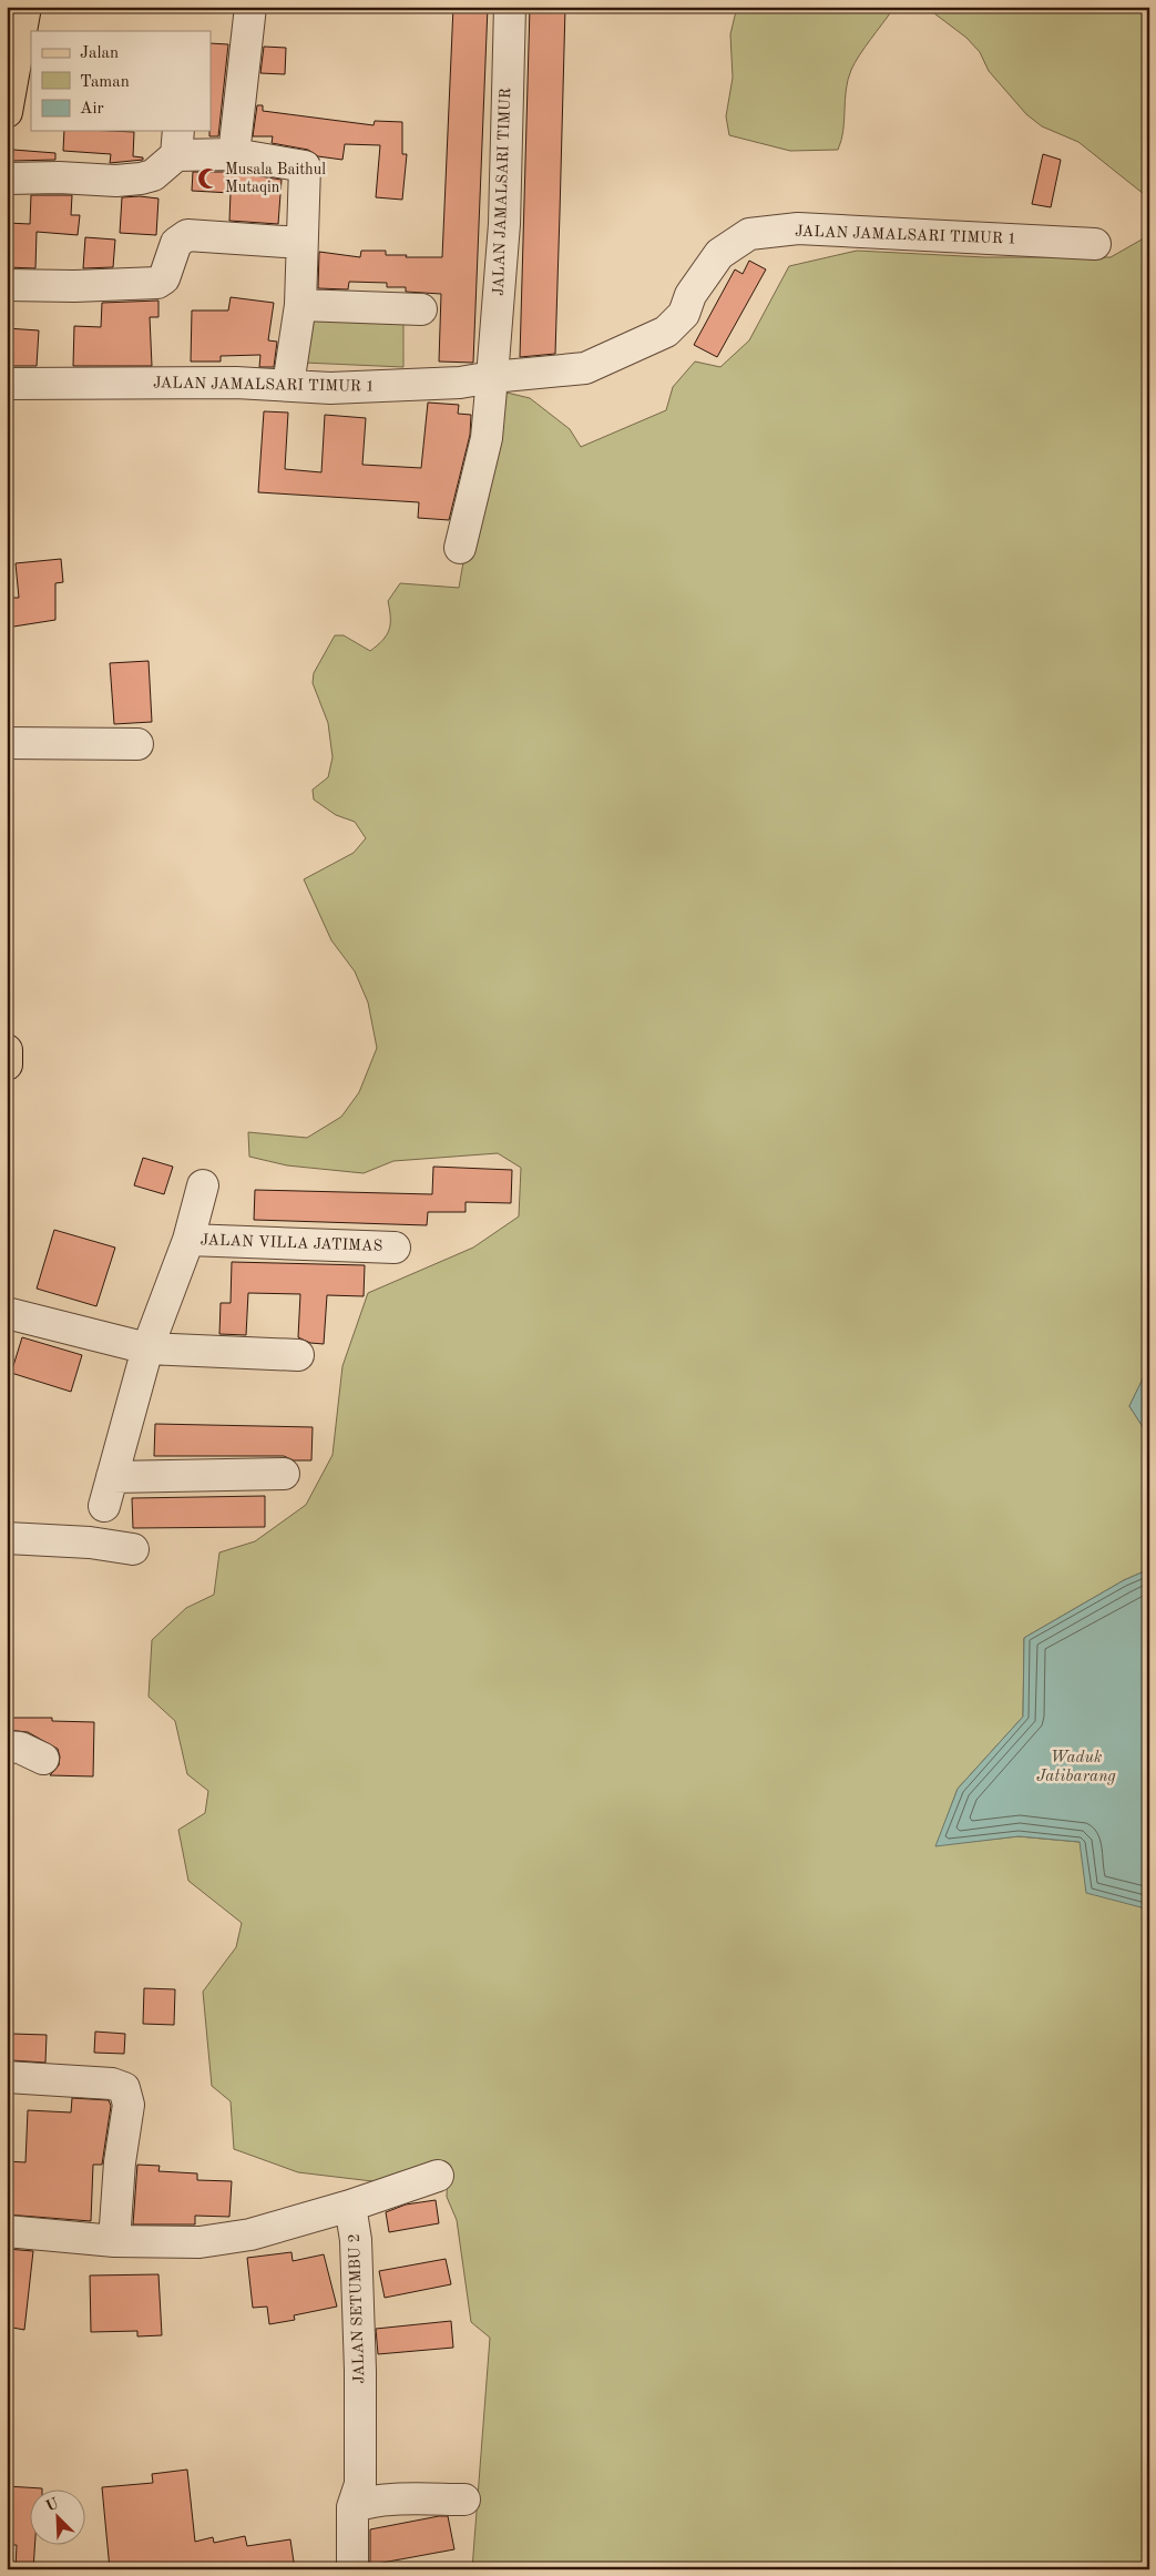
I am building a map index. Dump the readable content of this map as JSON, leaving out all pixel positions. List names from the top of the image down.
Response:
{
  "streets": {
    "street": [
      "JALAN JAMALSARI TIMUR",
      "JALAN JAMALSARI TIMUR 1",
      "JALAN VILLA JATIMAS",
      "JALAN SETUMBU 2"
    ]
  },
  "crossings": [
    ["JALAN JAMALSARI TIMUR", "JALAN JAMALSARI TIMUR 1"]
  ],
  "water": ["Waduk Jatibarang"],
  "places": {
    "mosque": ["Musala Baithul Mutaqin"]
  },
  "legend": ["Jalan", "Taman", "Air"],
  "north": "top left"
}
